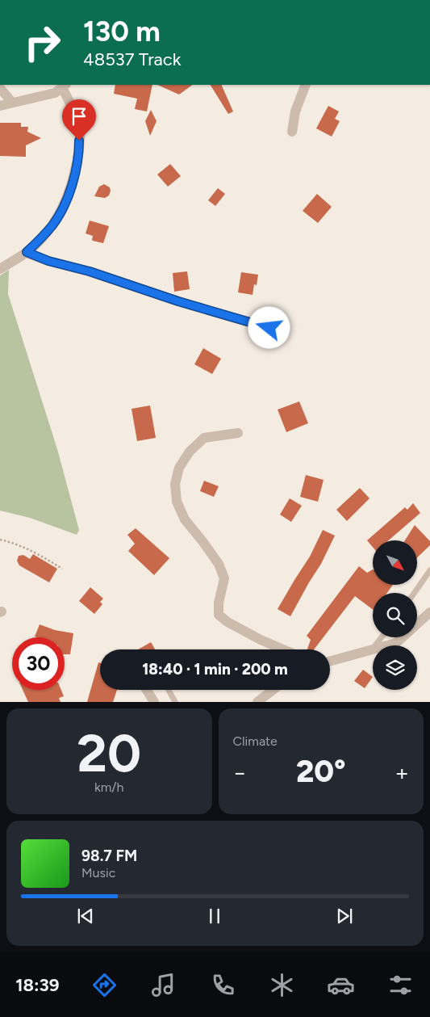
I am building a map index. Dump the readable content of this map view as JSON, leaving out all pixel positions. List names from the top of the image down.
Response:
{
  "north": "bottom right",
  "page": {
    "turn": ["130 m", "48537 Track"],
    "limit": "30",
    "trip": "18:40 · 1 min · 200 m",
    "tile": [
      ["20", "km/h"],
      "Climate"
    ],
    "heat": ["−", "20°", "+"],
    "song": ["98.7 FM", "Music"],
    "tabs": "18:39"
  }
}
